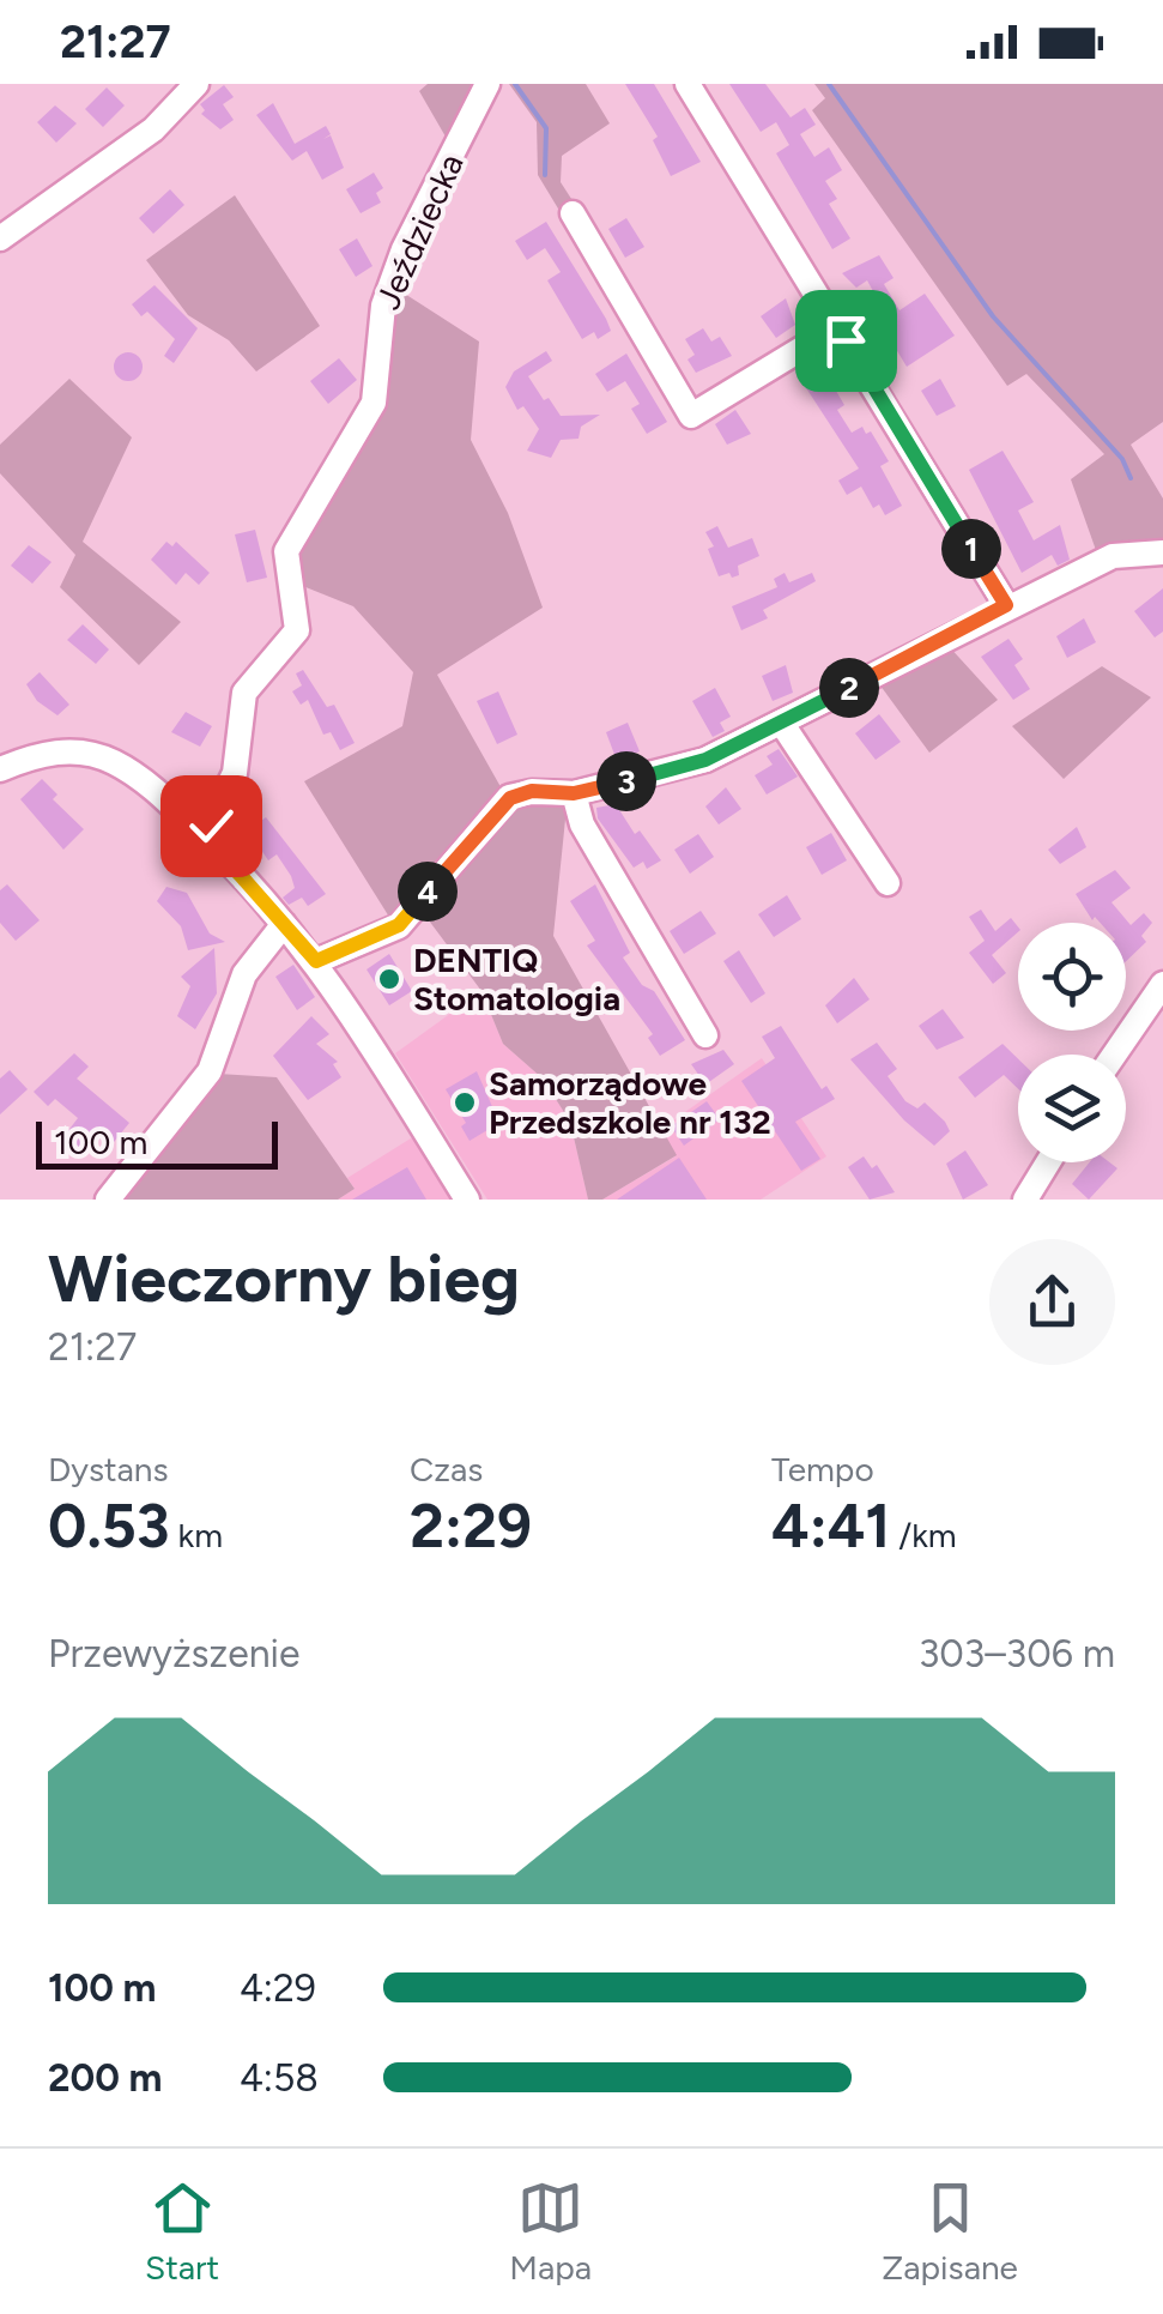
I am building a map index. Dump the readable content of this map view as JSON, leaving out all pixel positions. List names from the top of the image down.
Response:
{
  "streets": {
    "street": ["Jeździecka"]
  },
  "places": ["DENTIQ Stomatologia", "Samorządowe Przedszkole nr 132"],
  "scale_bar": "100 m",
  "page": {
    "status": "21:27",
    "pins": [
      "1",
      "2",
      "3",
      "4"
    ],
    "scale": "100 m",
    "heading": ["Wieczorny bieg", "21:27"],
    "stats": [
      ["Dystans", "0.53 km"],
      ["Czas", "2:29"],
      ["Tempo", "4:41 /km"]
    ],
    "chart": ["Przewyższenie", "303–306 m"],
    "list": [
      {
        "name": "100 m",
        "note": "4:29"
      },
      {
        "name": "200 m",
        "note": "4:58"
      }
    ],
    "tabs": ["Start", "Mapa", "Zapisane"]
  }
}
